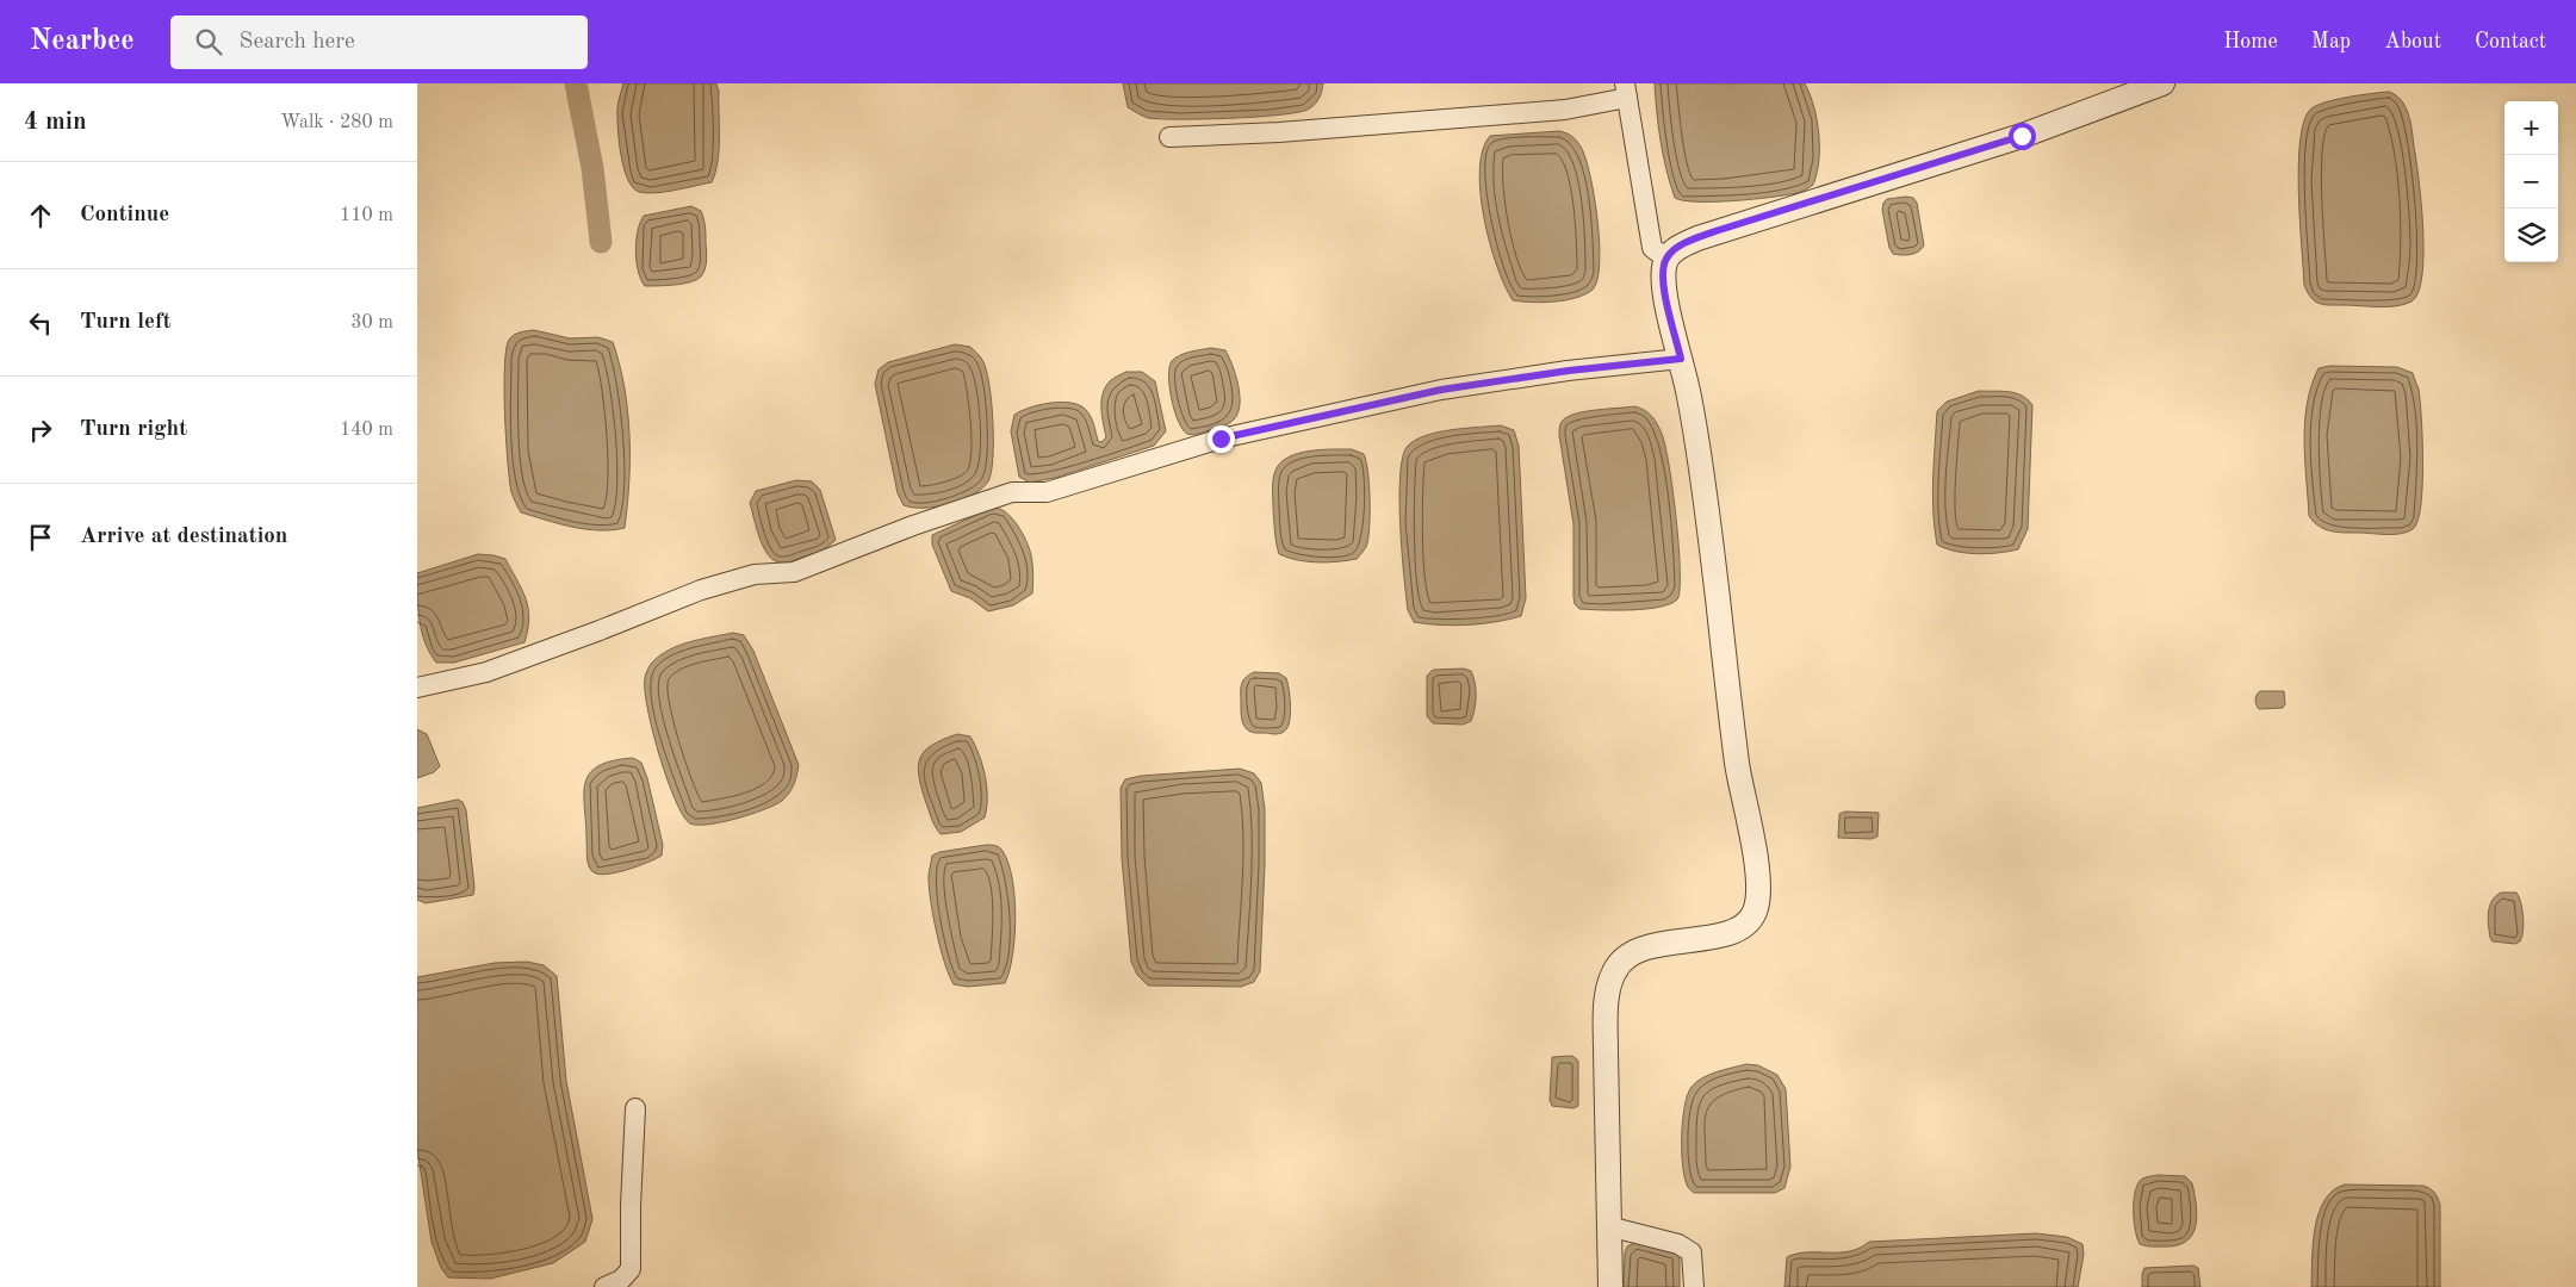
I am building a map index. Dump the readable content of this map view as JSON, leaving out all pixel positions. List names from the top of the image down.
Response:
{
  "page": {
    "header": "Nearbee",
    "search": "Search here",
    "nav": [
      "Home",
      "Map",
      "About",
      "Contact"
    ],
    "heading": ["4 min", "Walk · 280 m"],
    "map_buttons": ["+", "−"],
    "list": [
      ["Continue", "110 m"],
      ["Turn left", "30 m"],
      ["Turn right", "140 m"],
      "Arrive at destination"
    ]
  }
}
